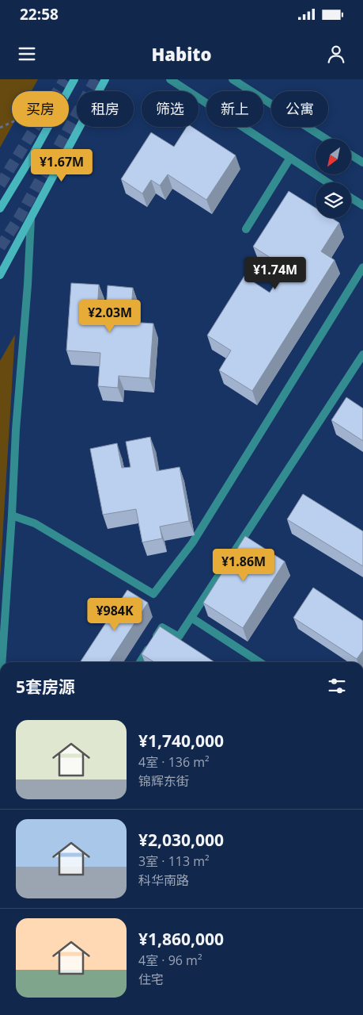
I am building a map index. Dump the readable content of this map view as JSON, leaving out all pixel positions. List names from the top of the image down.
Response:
{
  "north": "bottom left",
  "page": {
    "status": "22:58",
    "header": "Habito",
    "chip": [
      "买房",
      "租房",
      "筛选",
      "新上",
      "公寓"
    ],
    "price": [
      "¥1.67M",
      "¥1.74M",
      "¥2.03M",
      "¥1.86M",
      "¥984K"
    ],
    "heading": "5套房源",
    "list": [
      {
        "name": "¥1,740,000",
        "note": "4室 · 136 m² · 锦辉东街"
      },
      {
        "name": "¥2,030,000",
        "note": "3室 · 113 m² · 科华南路"
      },
      {
        "name": "¥1,860,000",
        "note": "4室 · 96 m² · 住宅"
      }
    ]
  }
}
